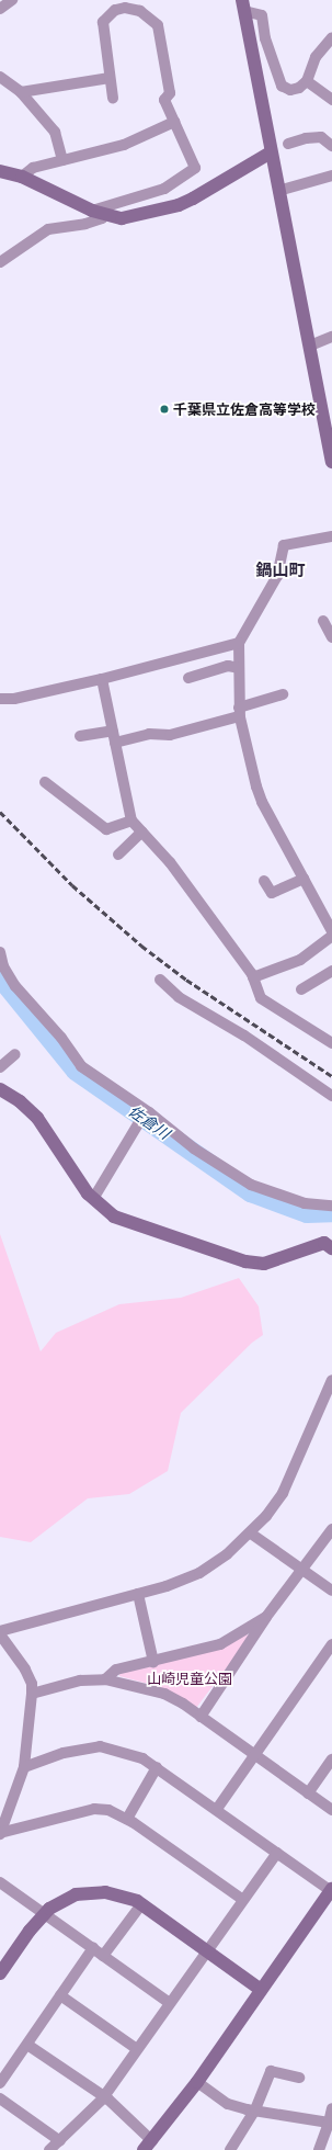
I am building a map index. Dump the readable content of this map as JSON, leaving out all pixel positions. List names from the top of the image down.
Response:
{
  "districts": ["鍋山町"],
  "water": ["佐倉川"],
  "parks": ["山崎児童公園"],
  "places": ["千葉県立佐倉高等学校"]
}
